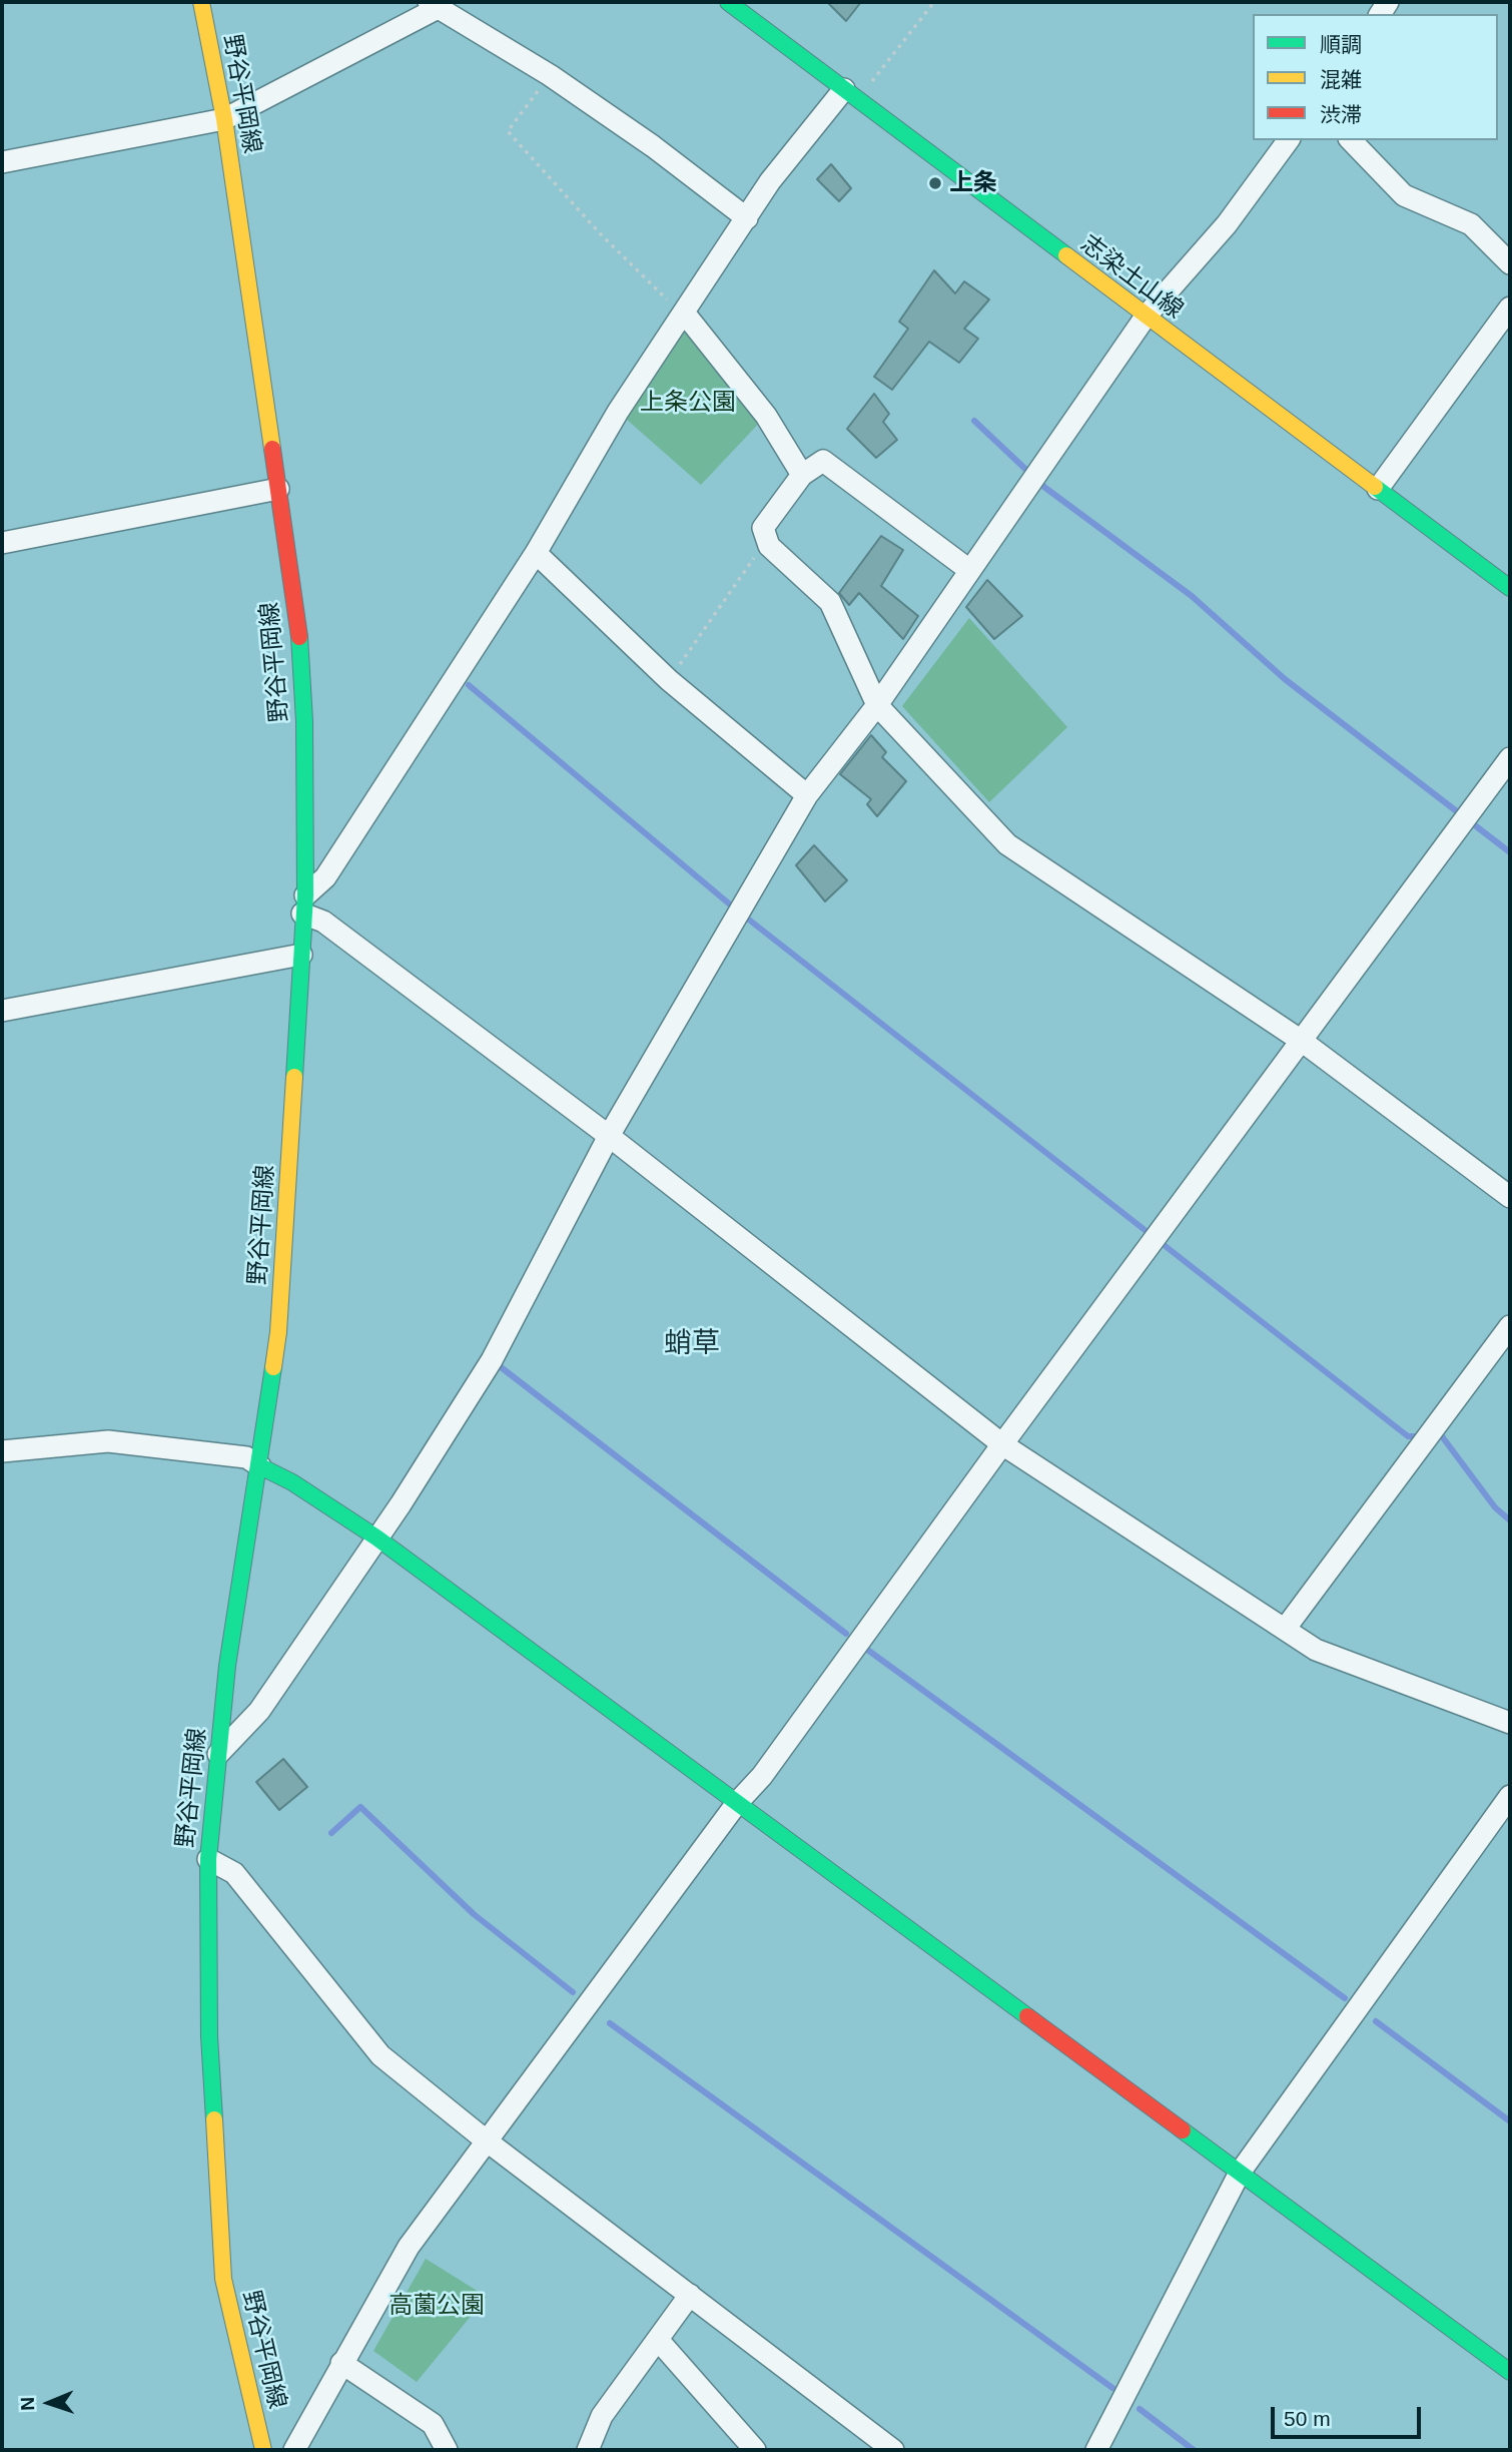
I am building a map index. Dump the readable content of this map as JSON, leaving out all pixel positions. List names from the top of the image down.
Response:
{
  "streets": {
    "main road": ["野谷平岡線", "志染土山線"]
  },
  "districts": ["蛸草"],
  "parks": ["上条公園", "高薗公園"],
  "places": ["上条"],
  "legend": ["順調", "混雑", "渋滞"],
  "scale_bar": "50 m",
  "north": "left"
}
